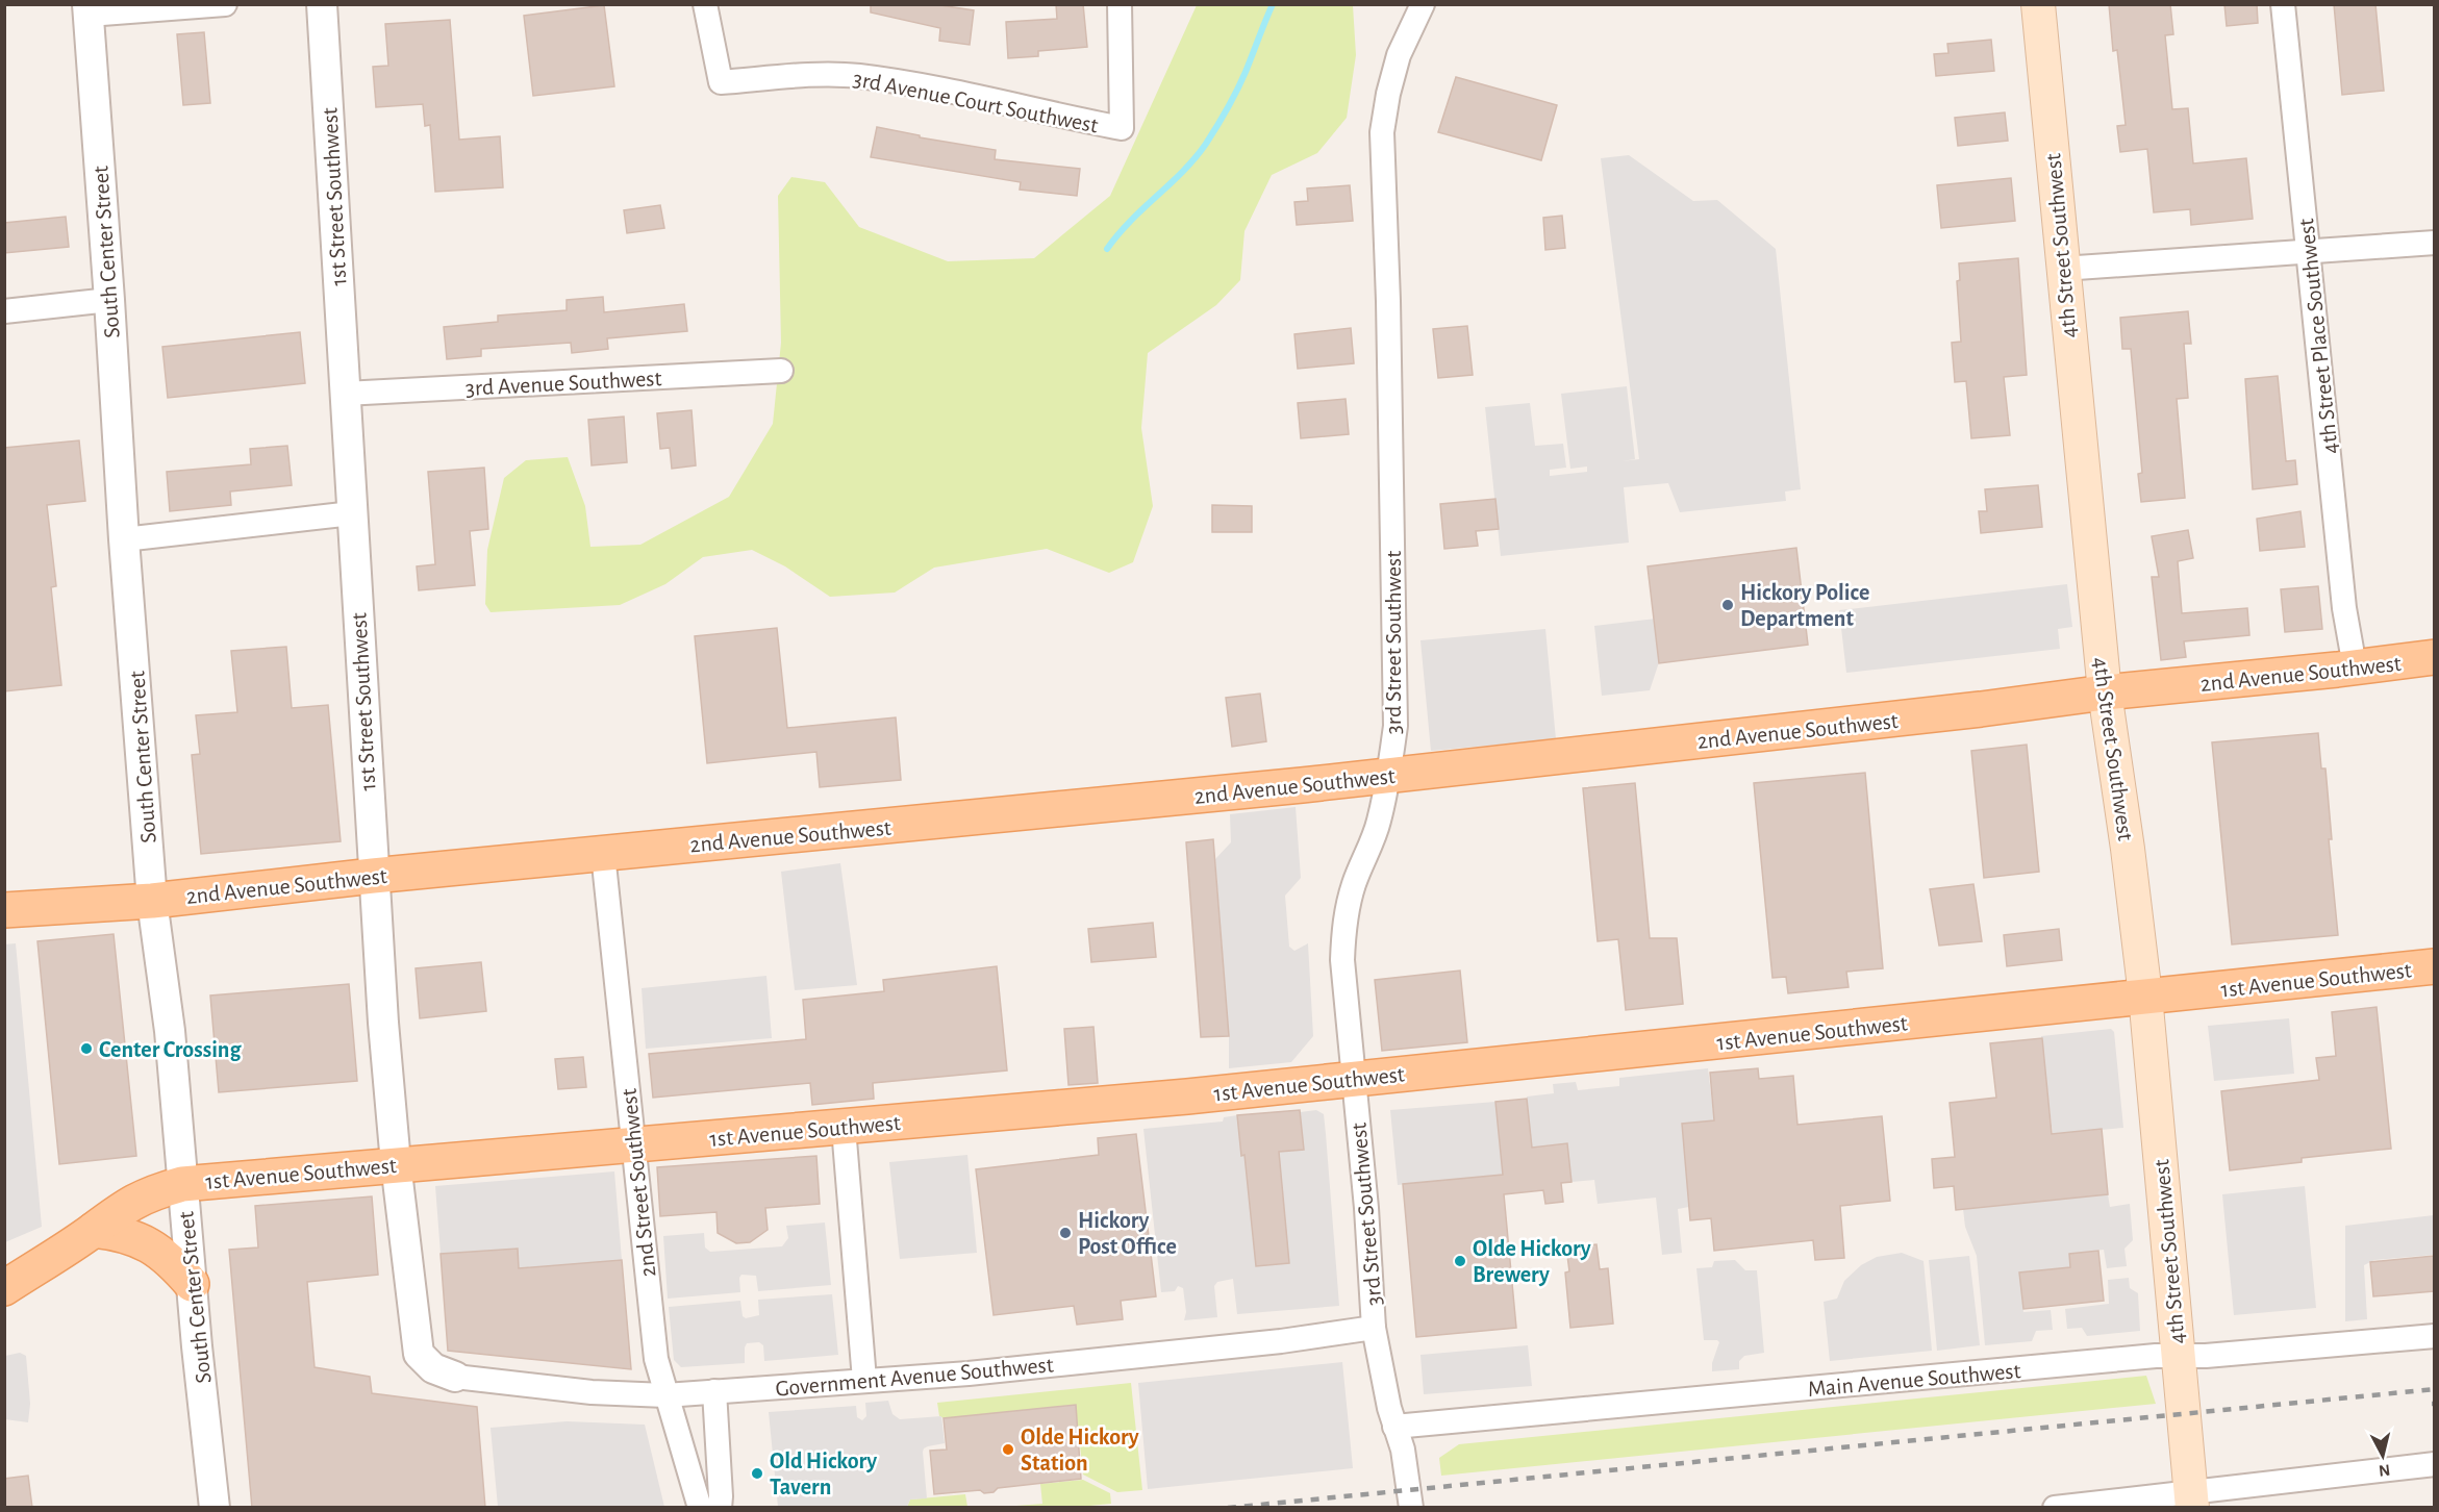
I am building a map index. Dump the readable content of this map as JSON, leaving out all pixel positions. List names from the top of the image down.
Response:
{
  "streets": {
    "main road": ["4th Street Southwest", "2nd Avenue Southwest", "1st Avenue Southwest"],
    "street": [
      "3rd Avenue Court Southwest",
      "1st Street Southwest",
      "South Center Street",
      "4th Street Place Southwest",
      "3rd Avenue Southwest",
      "3rd Street Southwest",
      "2nd Street Southwest",
      "Government Avenue Southwest",
      "Main Avenue Southwest"
    ]
  },
  "crossings": [
    ["1st Street Southwest", "3rd Avenue Southwest"],
    ["1st Street Southwest", "2nd Avenue Southwest"],
    ["1st Street Southwest", "1st Avenue Southwest"],
    ["1st Street Southwest", "Government Avenue Southwest"],
    ["4th Street Southwest", "2nd Avenue Southwest"],
    ["4th Street Southwest", "1st Avenue Southwest"],
    ["4th Street Southwest", "Main Avenue Southwest"],
    ["South Center Street", "2nd Avenue Southwest"],
    ["South Center Street", "1st Avenue Southwest"],
    ["4th Street Place Southwest", "2nd Avenue Southwest"],
    ["3rd Street Southwest", "2nd Avenue Southwest"],
    ["3rd Street Southwest", "1st Avenue Southwest"],
    ["3rd Street Southwest", "Government Avenue Southwest"],
    ["3rd Street Southwest", "Main Avenue Southwest"],
    ["2nd Avenue Southwest", "2nd Street Southwest"],
    ["1st Avenue Southwest", "2nd Street Southwest"],
    ["2nd Street Southwest", "Government Avenue Southwest"]
  ],
  "places": [
    "Hickory Police Department",
    "Center Crossing",
    "Hickory Post Office",
    "Olde Hickory Brewery",
    "Olde Hickory Station",
    "Old Hickory Tavern"
  ],
  "north": "bottom"
}
